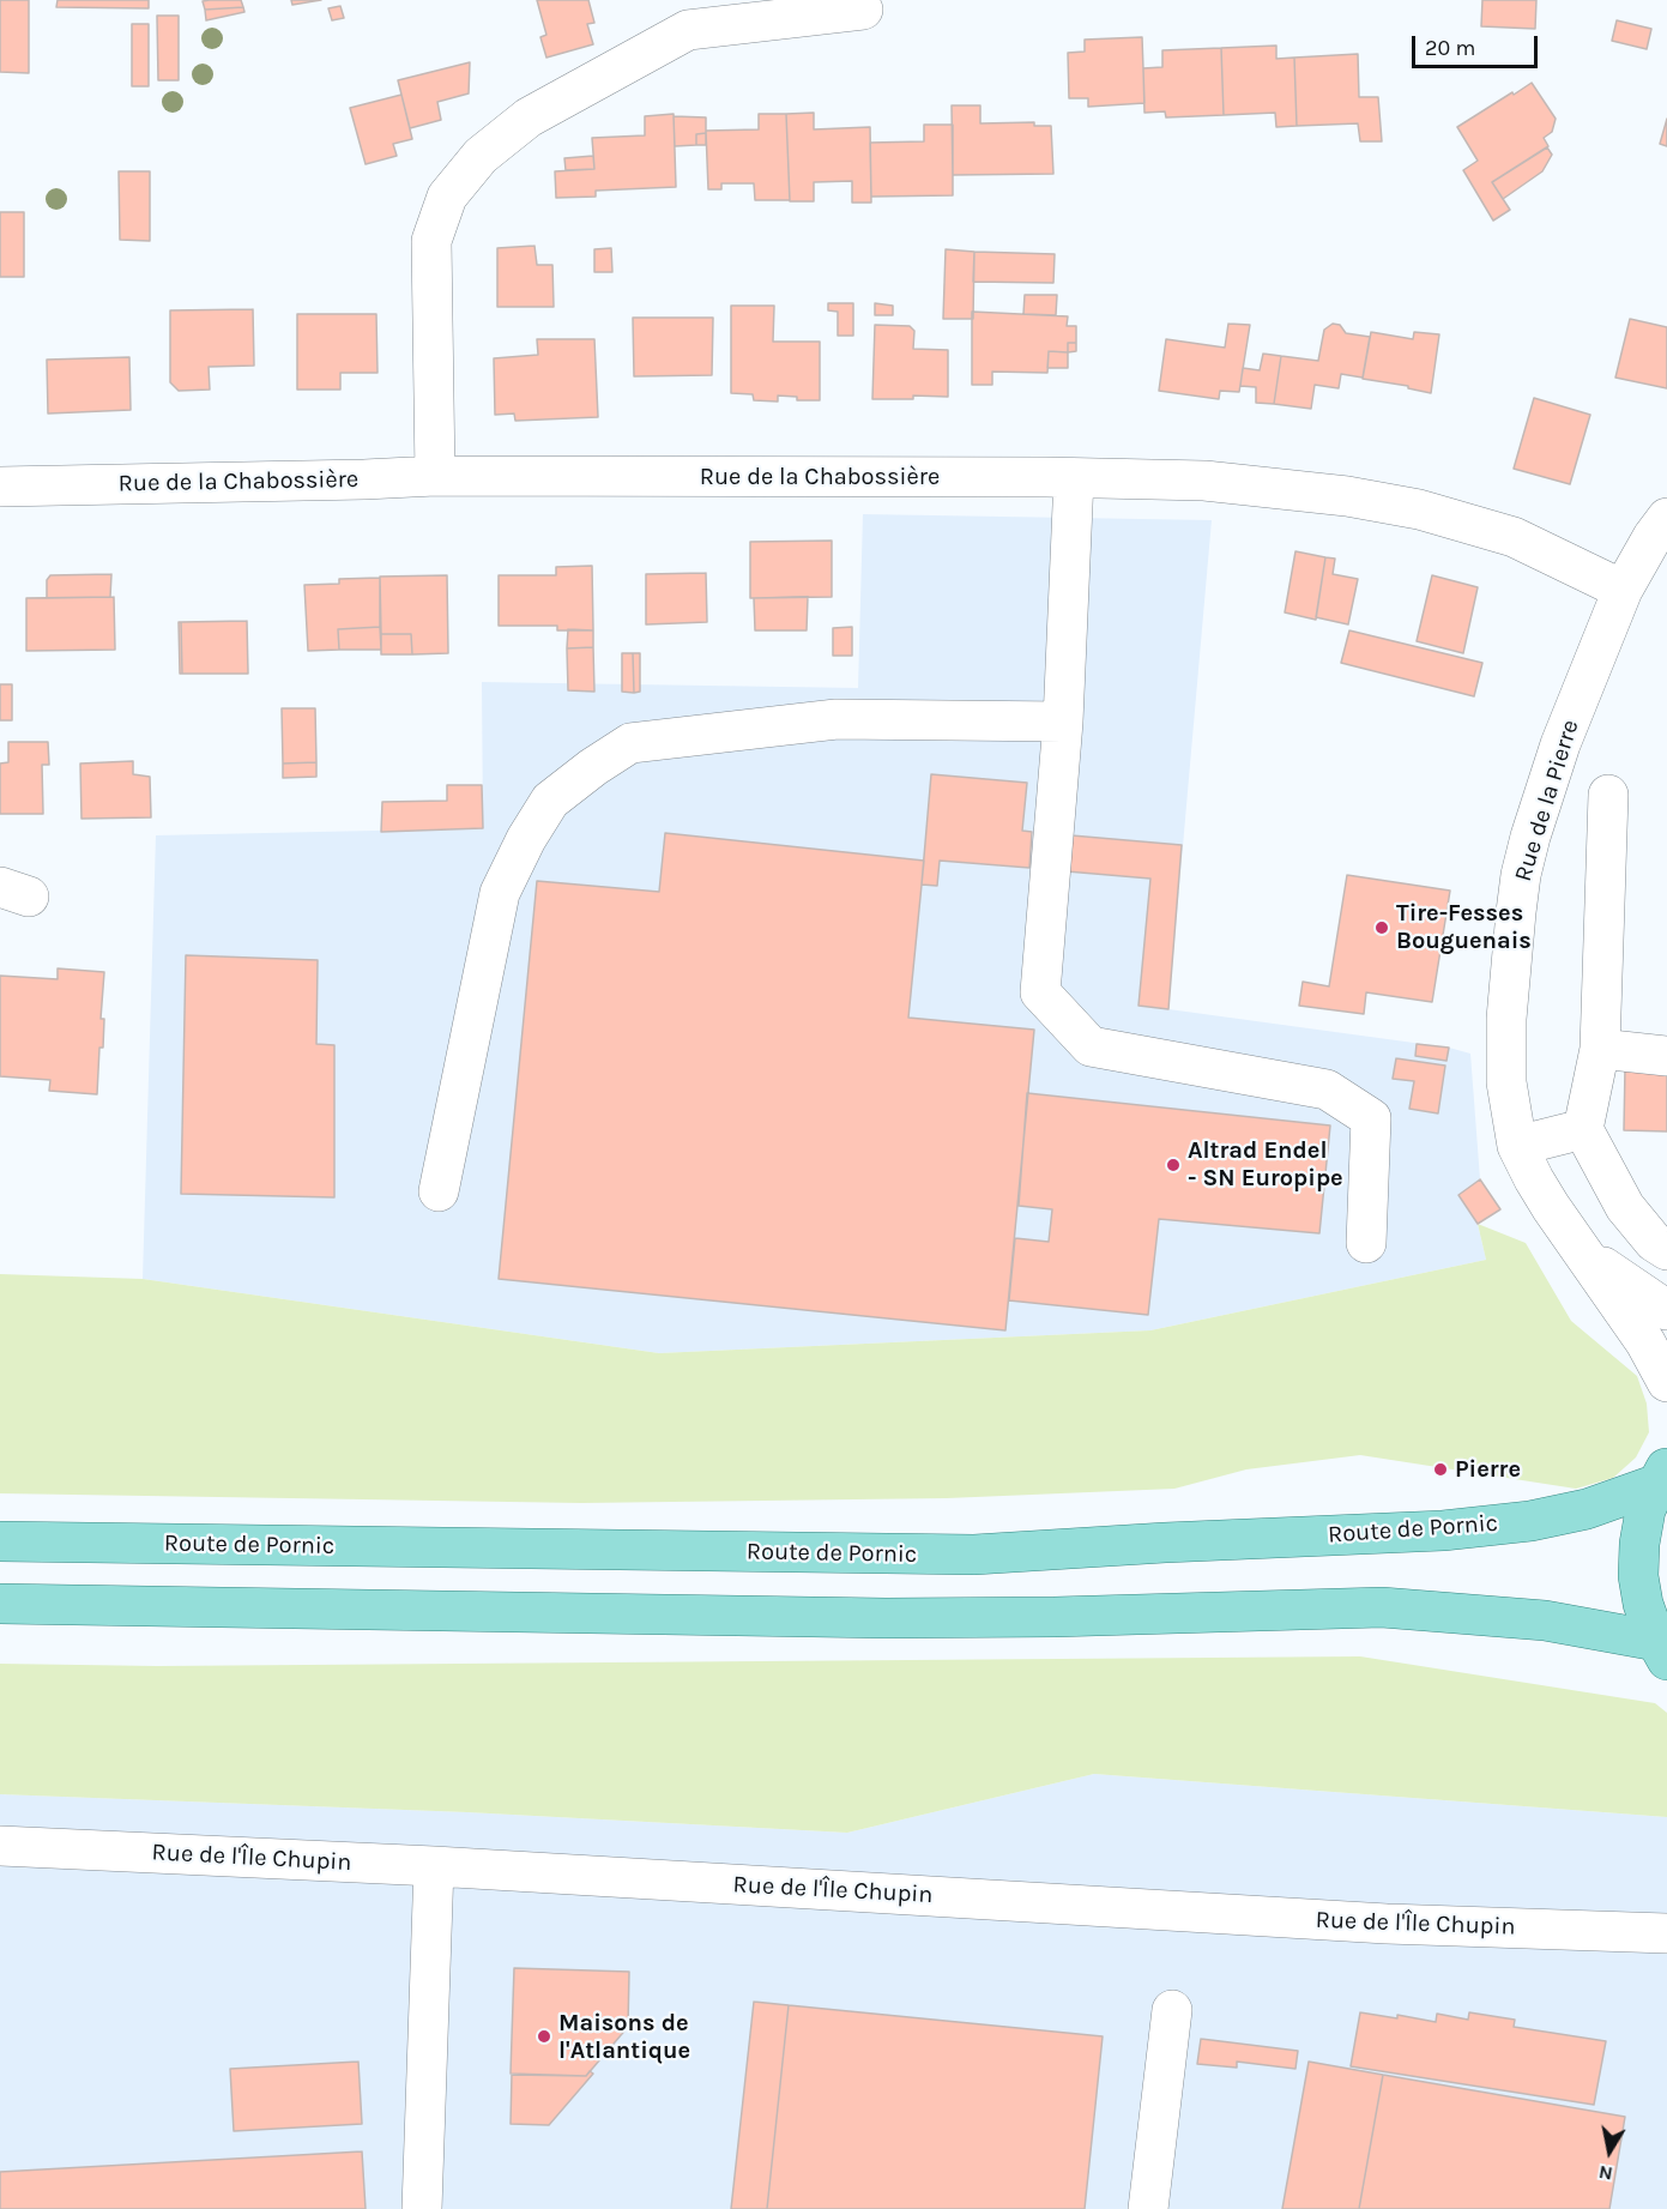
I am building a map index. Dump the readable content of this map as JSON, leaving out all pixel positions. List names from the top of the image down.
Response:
{
  "streets": {
    "main road": ["Route de Pornic"],
    "street": ["Rue de la Chabossière", "Rue de la Pierre", "Rue de l'Île Chupin"]
  },
  "crossings": [
    ["Rue de la Chabossière", "Rue de la Pierre"]
  ],
  "places": [
    "Tire-Fesses Bouguenais",
    "Altrad Endel - SN Europipe",
    "Pierre",
    "Maisons de l'Atlantique"
  ],
  "scale_bar": "20 m",
  "north": "bottom"
}
